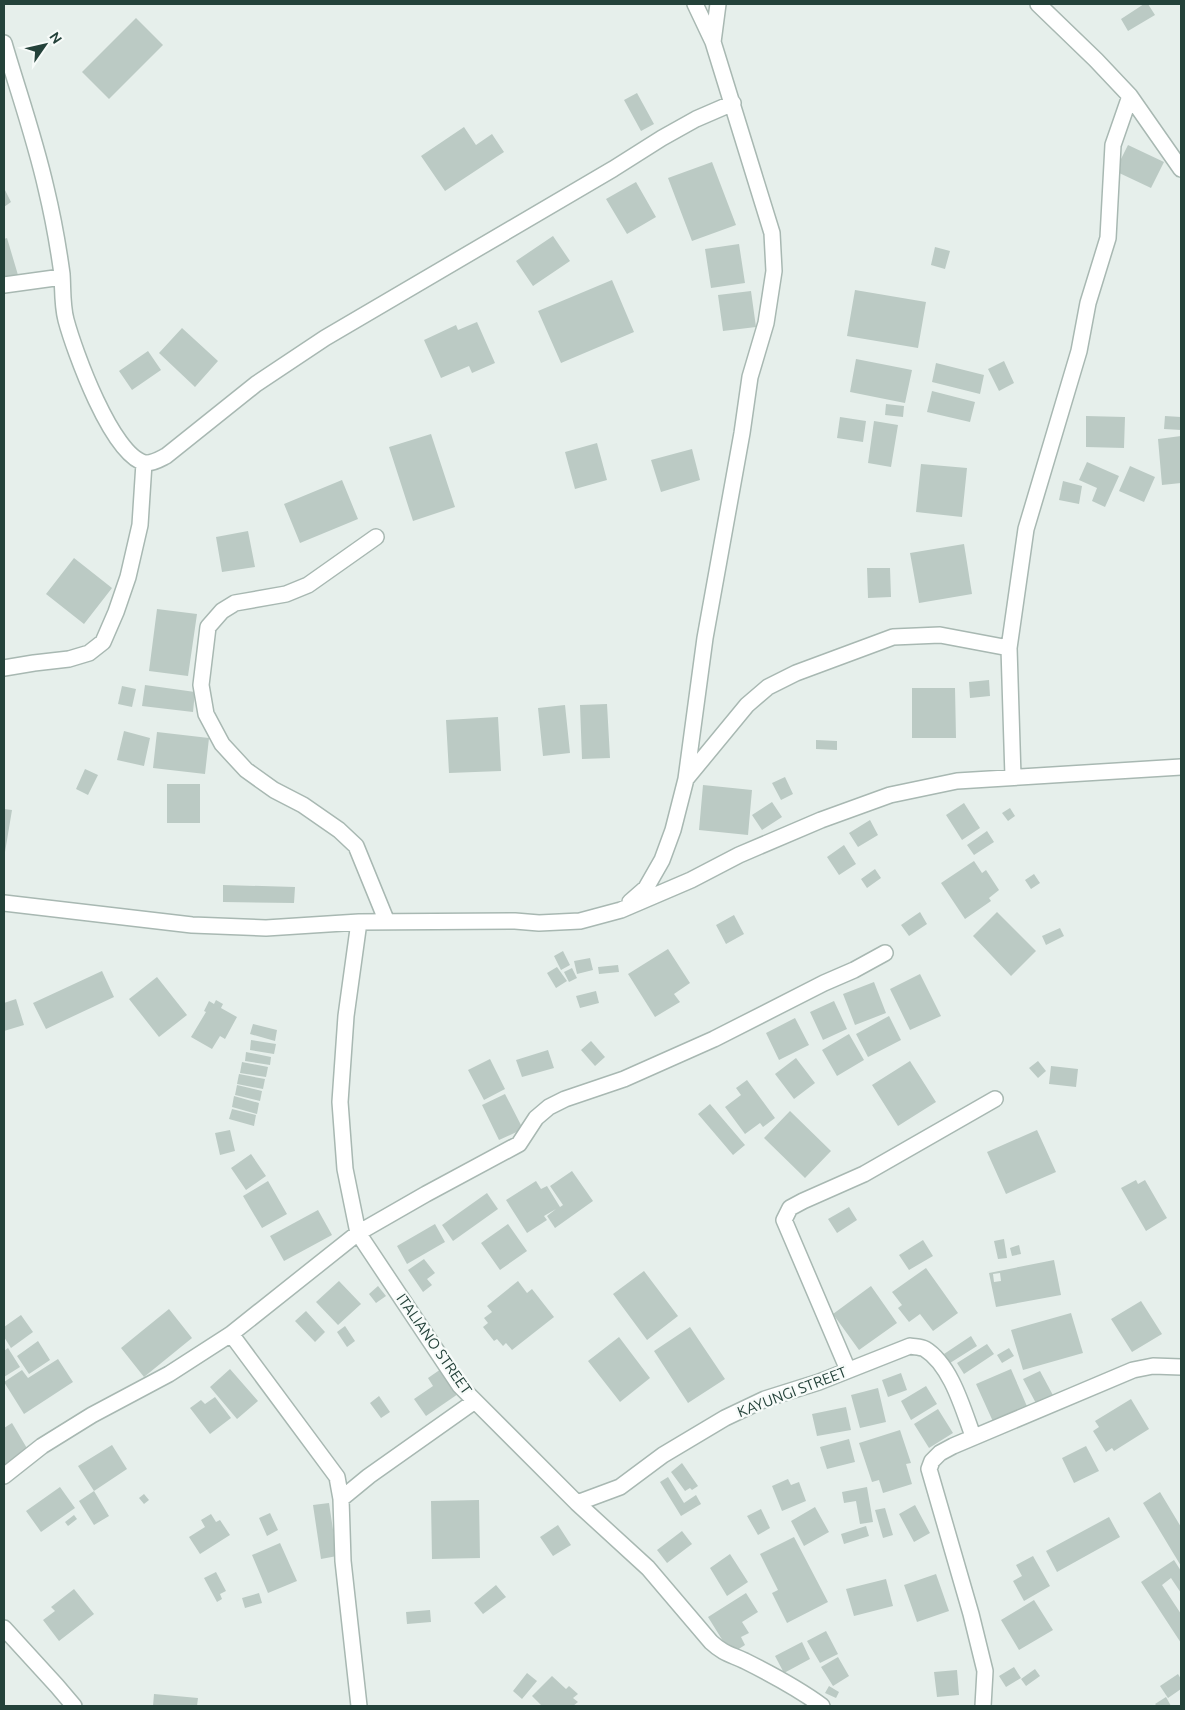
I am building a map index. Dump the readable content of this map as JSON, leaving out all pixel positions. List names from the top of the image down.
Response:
{
  "streets": {
    "street": ["ITALIANO STREET", "KAYUNGI STREET"]
  },
  "crossings": [
    ["ITALIANO STREET", "KAYUNGI STREET"]
  ],
  "north": "top right"
}
